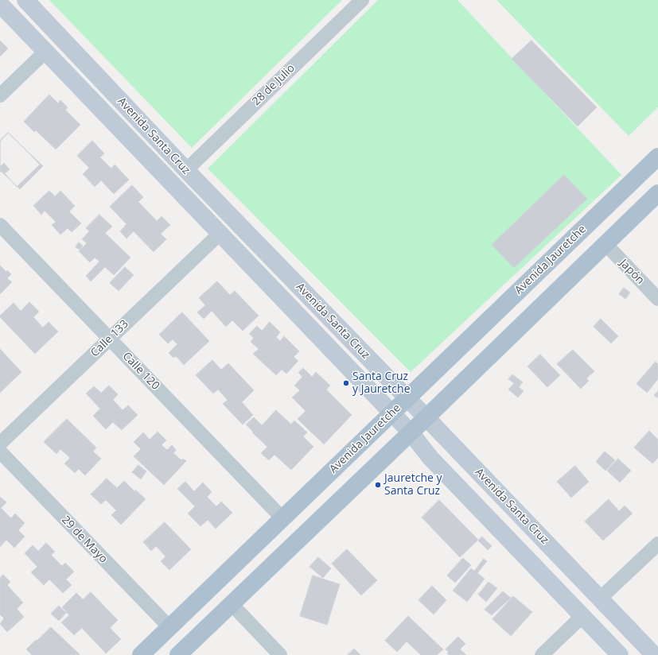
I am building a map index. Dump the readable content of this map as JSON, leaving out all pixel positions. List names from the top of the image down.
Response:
{
  "streets": {
    "main road": ["Avenida Santa Cruz", "Avenida Jauretche"],
    "street": [
      "28 de Julio",
      "Japón",
      "Calle 133",
      "Calle 120",
      "29 de Mayo"
    ]
  },
  "crossings": [
    ["28 de Julio", "Avenida Santa Cruz"],
    ["Avenida Santa Cruz", "Avenida Jauretche"],
    ["Avenida Santa Cruz", "Calle 133"],
    ["Avenida Jauretche", "Calle 120"],
    ["Avenida Jauretche", "29 de Mayo"],
    ["Calle 133", "Calle 120"]
  ],
  "places": ["Santa Cruz y Jauretche", "Jauretche y Santa Cruz"]
}
